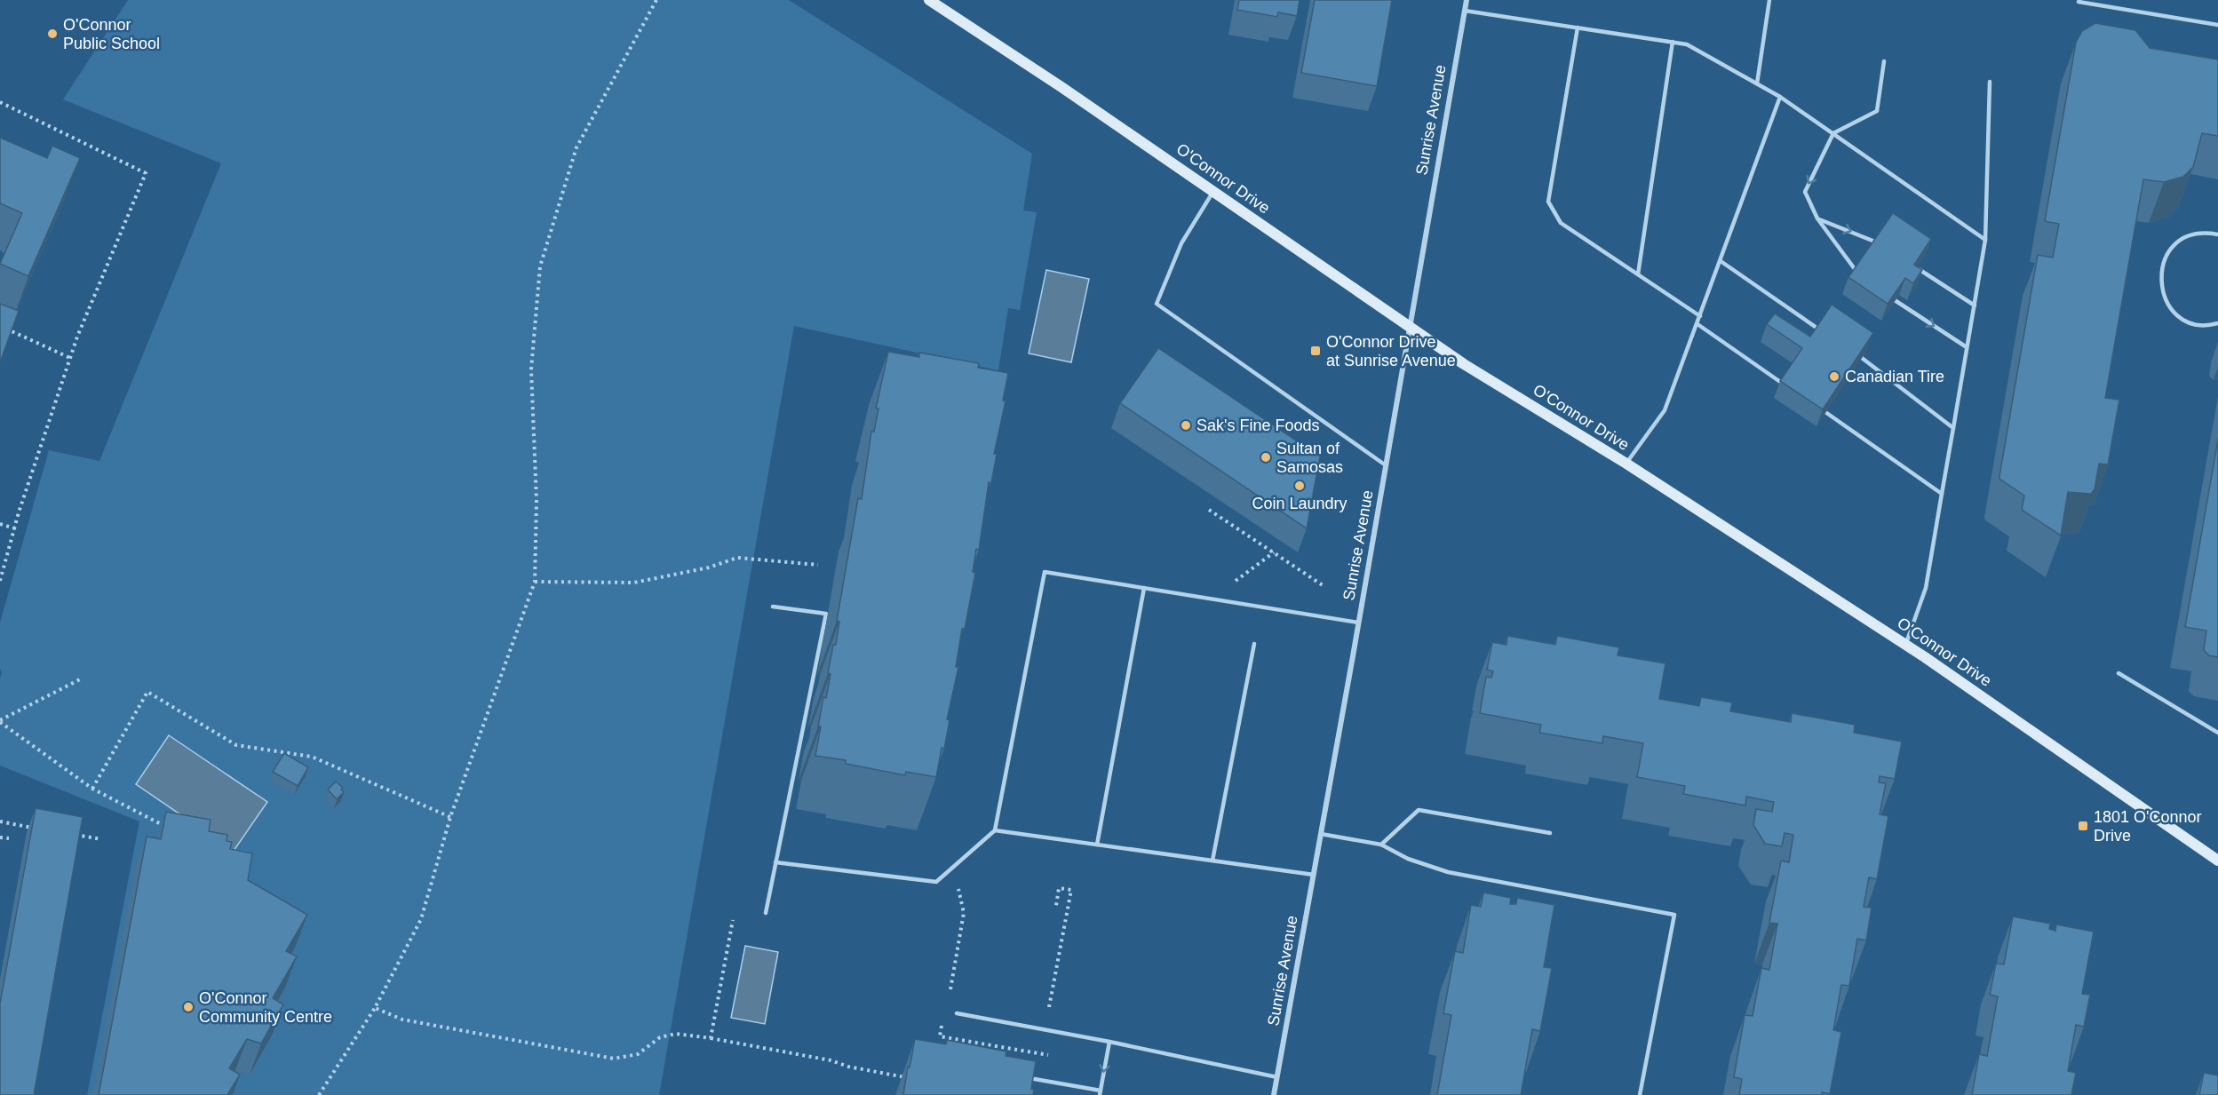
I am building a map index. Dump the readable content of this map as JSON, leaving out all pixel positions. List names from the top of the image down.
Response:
{
  "streets": {
    "main road": ["O'Connor Drive"],
    "street": ["Sunrise Avenue"]
  },
  "crossings": [
    ["Sunrise Avenue", "O'Connor Drive"]
  ],
  "places": {
    "other": [
      "O'Connor Public School",
      "Canadian Tire",
      "Sak's Fine Foods",
      "Sultan of Samosas",
      "Coin Laundry",
      "O'Connor Community Centre"
    ],
    "transit": ["O'Connor Drive at Sunrise Avenue", "1801 O'Connor Drive"]
  }
}
